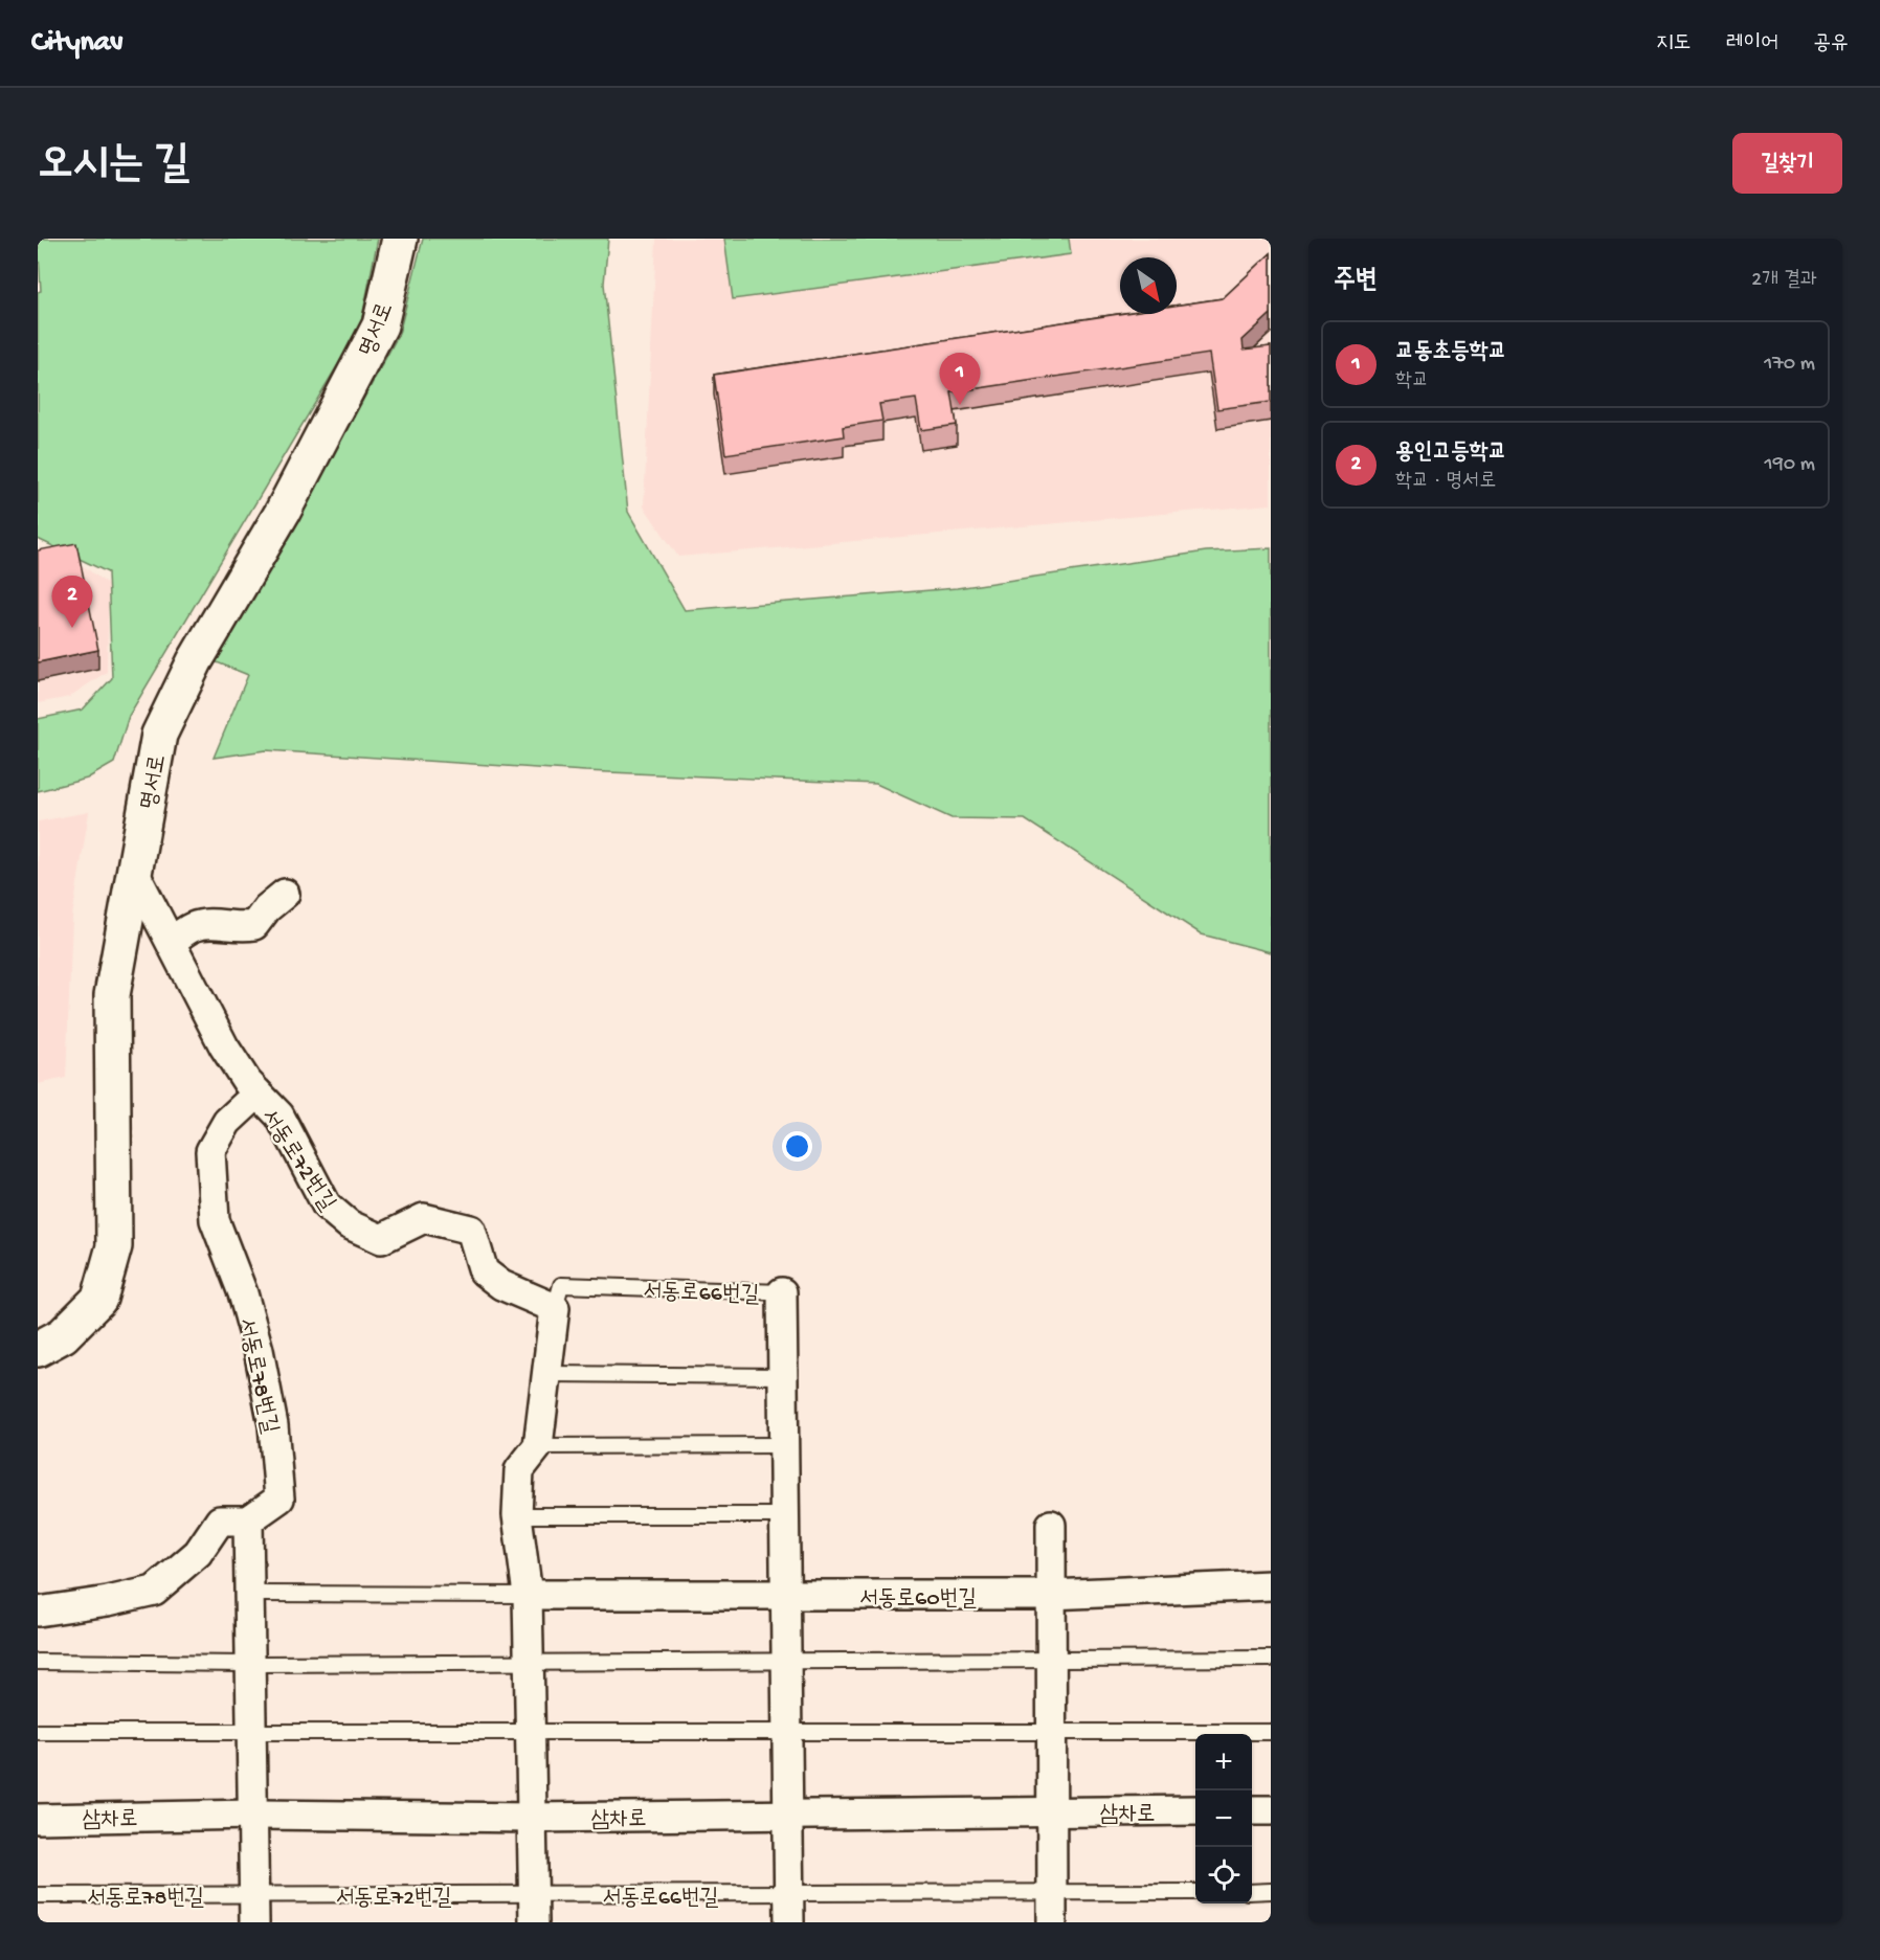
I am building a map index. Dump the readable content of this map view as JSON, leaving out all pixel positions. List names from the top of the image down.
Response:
{
  "streets": {
    "street": [
      "명서로",
      "서동로72번길",
      "서동로66번길",
      "서동로78번길",
      "서동로60번길",
      "삼차로"
    ]
  },
  "crossings": [
    ["명서로", "서동로72번길"],
    ["서동로72번길", "서동로66번길"],
    ["서동로72번길", "서동로78번길"],
    ["서동로66번길", "서동로60번길"],
    ["서동로66번길", "삼차로"]
  ],
  "north": "bottom right",
  "page": {
    "header": "Citynav",
    "nav": ["지도", "레이어", "공유"],
    "buttons": "길찾기",
    "title": "오시는 길",
    "heading": ["주변", "2개 결과"],
    "list": [
      {
        "mark": "1",
        "name": "교동초등학교",
        "note": "학교",
        "value": "170 m"
      },
      {
        "mark": "2",
        "name": "용인고등학교",
        "note": "학교 · 명서로",
        "value": "190 m"
      }
    ],
    "pins": ["1", "2"],
    "map_buttons": ["+", "−"]
  }
}
